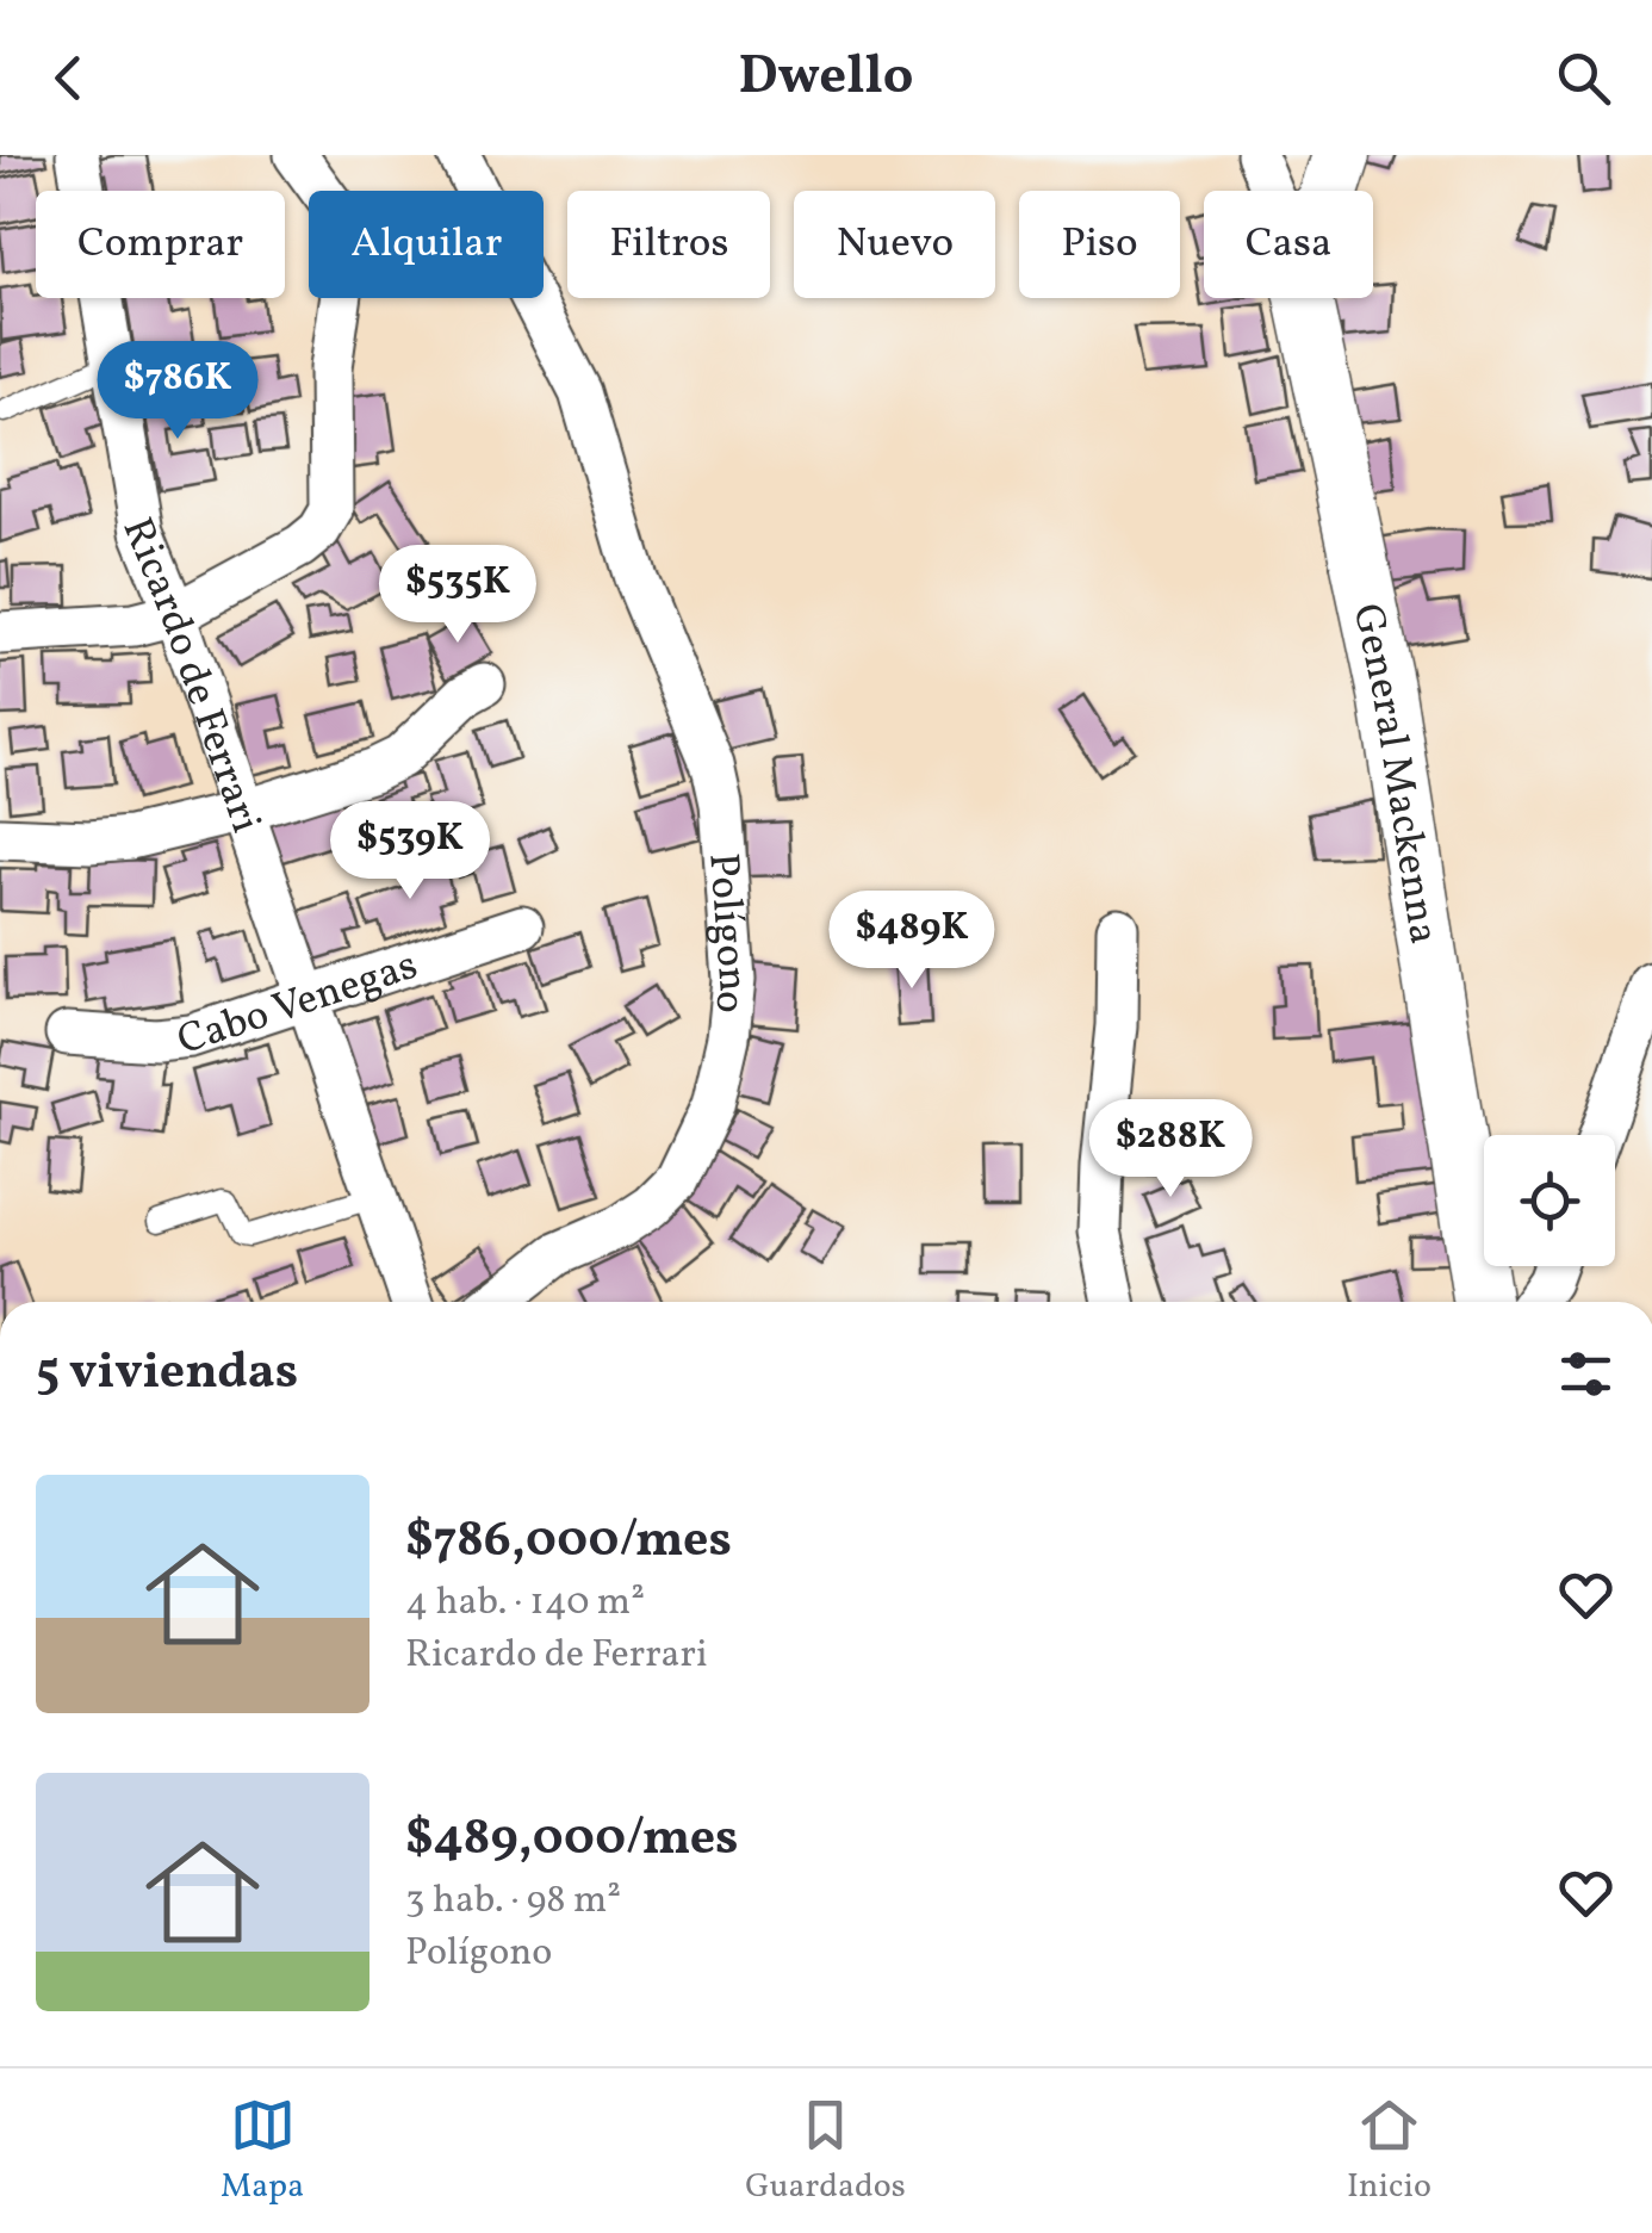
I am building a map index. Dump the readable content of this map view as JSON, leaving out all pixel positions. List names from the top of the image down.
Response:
{
  "streets": {
    "street": [
      "Ricardo de Ferrari",
      "General Mackenna",
      "Polígono",
      "Cabo Venegas"
    ]
  },
  "crossings": [
    ["Ricardo de Ferrari", "Cabo Venegas"]
  ],
  "page": {
    "header": "Dwello",
    "chip": [
      "Comprar",
      "Alquilar",
      "Filtros",
      "Nuevo",
      "Piso",
      "Casa"
    ],
    "price": [
      "$786K",
      "$535K",
      "$539K",
      "$489K",
      "$288K"
    ],
    "heading": "5 viviendas",
    "list": [
      {
        "name": "$786,000/mes",
        "note": "4 hab. · 140 m² · Ricardo de Ferrari"
      },
      {
        "name": "$489,000/mes",
        "note": "3 hab. · 98 m² · Polígono"
      }
    ],
    "tabs": ["Mapa", "Guardados", "Inicio"]
  }
}
